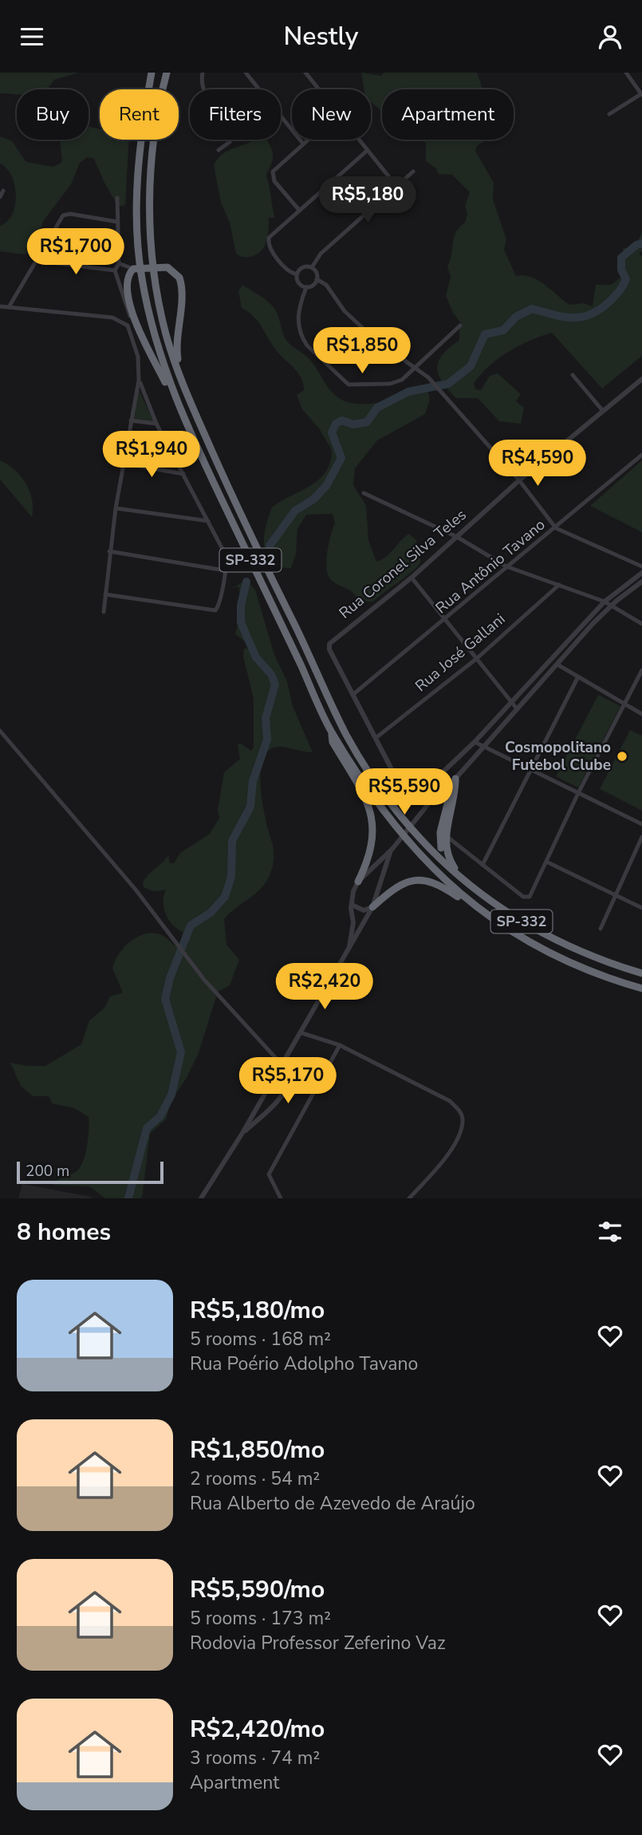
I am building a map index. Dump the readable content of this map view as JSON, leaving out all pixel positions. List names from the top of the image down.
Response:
{
  "streets": {
    "highway": ["SP-332"],
    "street": ["Rua Coronel Silva Teles", "Rua Antônio Tavano", "Rua José Gallani"]
  },
  "crossings": [
    ["Rua Coronel Silva Teles", "Rua Antônio Tavano"]
  ],
  "places": ["Cosmopolitano Futebol Clube"],
  "scale_bar": "200 m",
  "page": {
    "header": "Nestly",
    "chip": [
      "Buy",
      "Rent",
      "Filters",
      "New",
      "Apartment"
    ],
    "price": [
      "R$5,180",
      "R$1,700",
      "R$1,850",
      "R$1,940",
      "R$4,590",
      "R$5,590",
      "R$2,420",
      "R$5,170"
    ],
    "scale": "200 m",
    "heading": "8 homes",
    "list": [
      {
        "name": "R$5,180/mo",
        "note": "5 rooms · 168 m² · Rua Poério Adolpho Tavano"
      },
      {
        "name": "R$1,850/mo",
        "note": "2 rooms · 54 m² · Rua Alberto de Azevedo de Araújo"
      },
      {
        "name": "R$5,590/mo",
        "note": "5 rooms · 173 m² · Rodovia Professor Zeferino Vaz"
      },
      {
        "name": "R$2,420/mo",
        "note": "3 rooms · 74 m² · Apartment"
      }
    ]
  }
}
